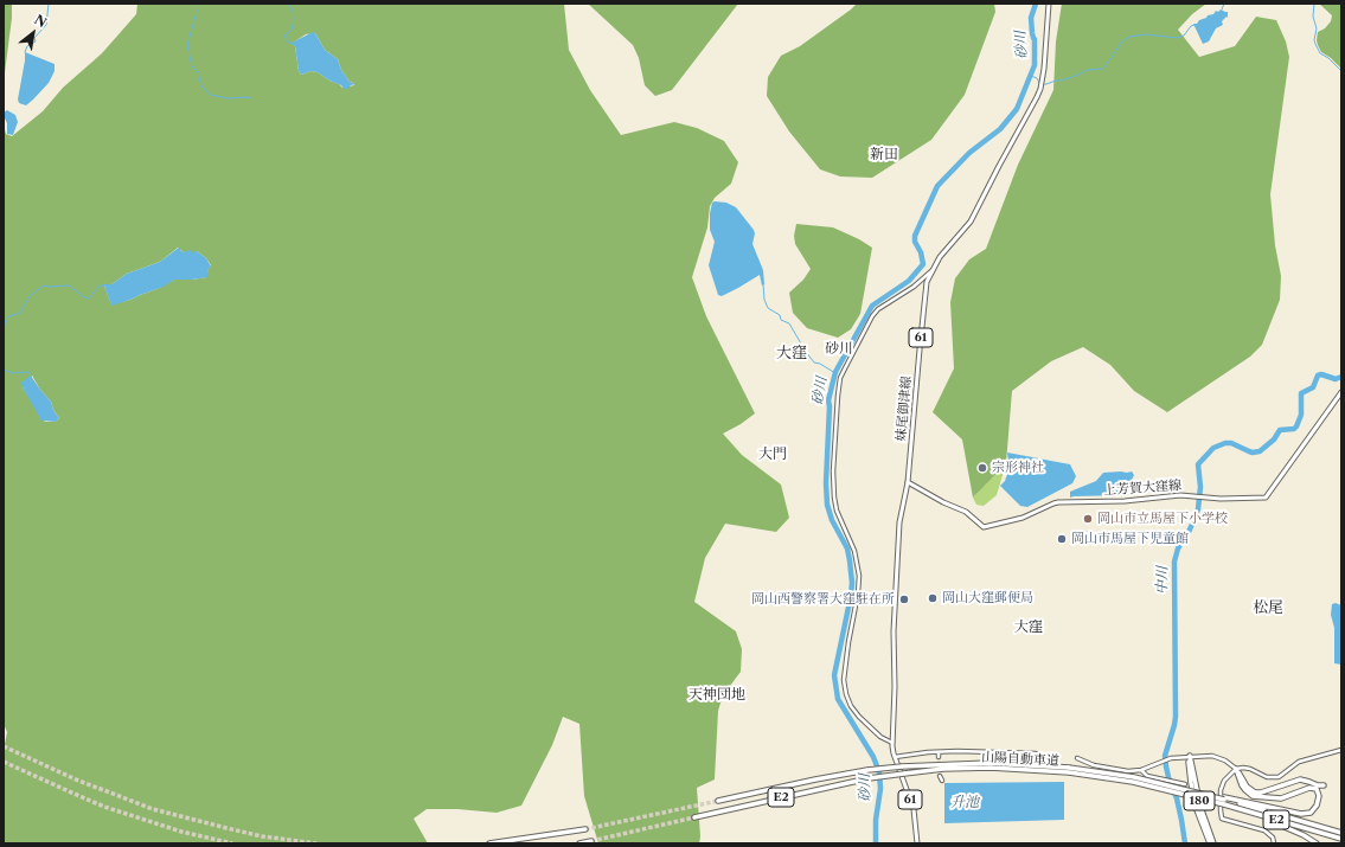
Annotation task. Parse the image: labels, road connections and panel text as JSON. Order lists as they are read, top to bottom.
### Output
{
  "streets": {
    "highway": ["山陽自動車道", "E2", "180"],
    "main road": ["61", "妹尾御津線", "上芳賀大窪線"]
  },
  "crossings": [
    ["妹尾御津線", "上芳賀大窪線"]
  ],
  "districts": [
    "新田",
    "砂川",
    "大窪",
    "大門",
    "松尾",
    "大窪",
    "天神団地"
  ],
  "water": ["砂川", "中川", "升池"],
  "places": [
    "宗形神社",
    "岡山市立馬屋下小学校",
    "岡山市馬屋下児童館",
    "岡山大窪郵便局",
    "岡山西警察署大窪駐在所"
  ],
  "north": "top right"
}
